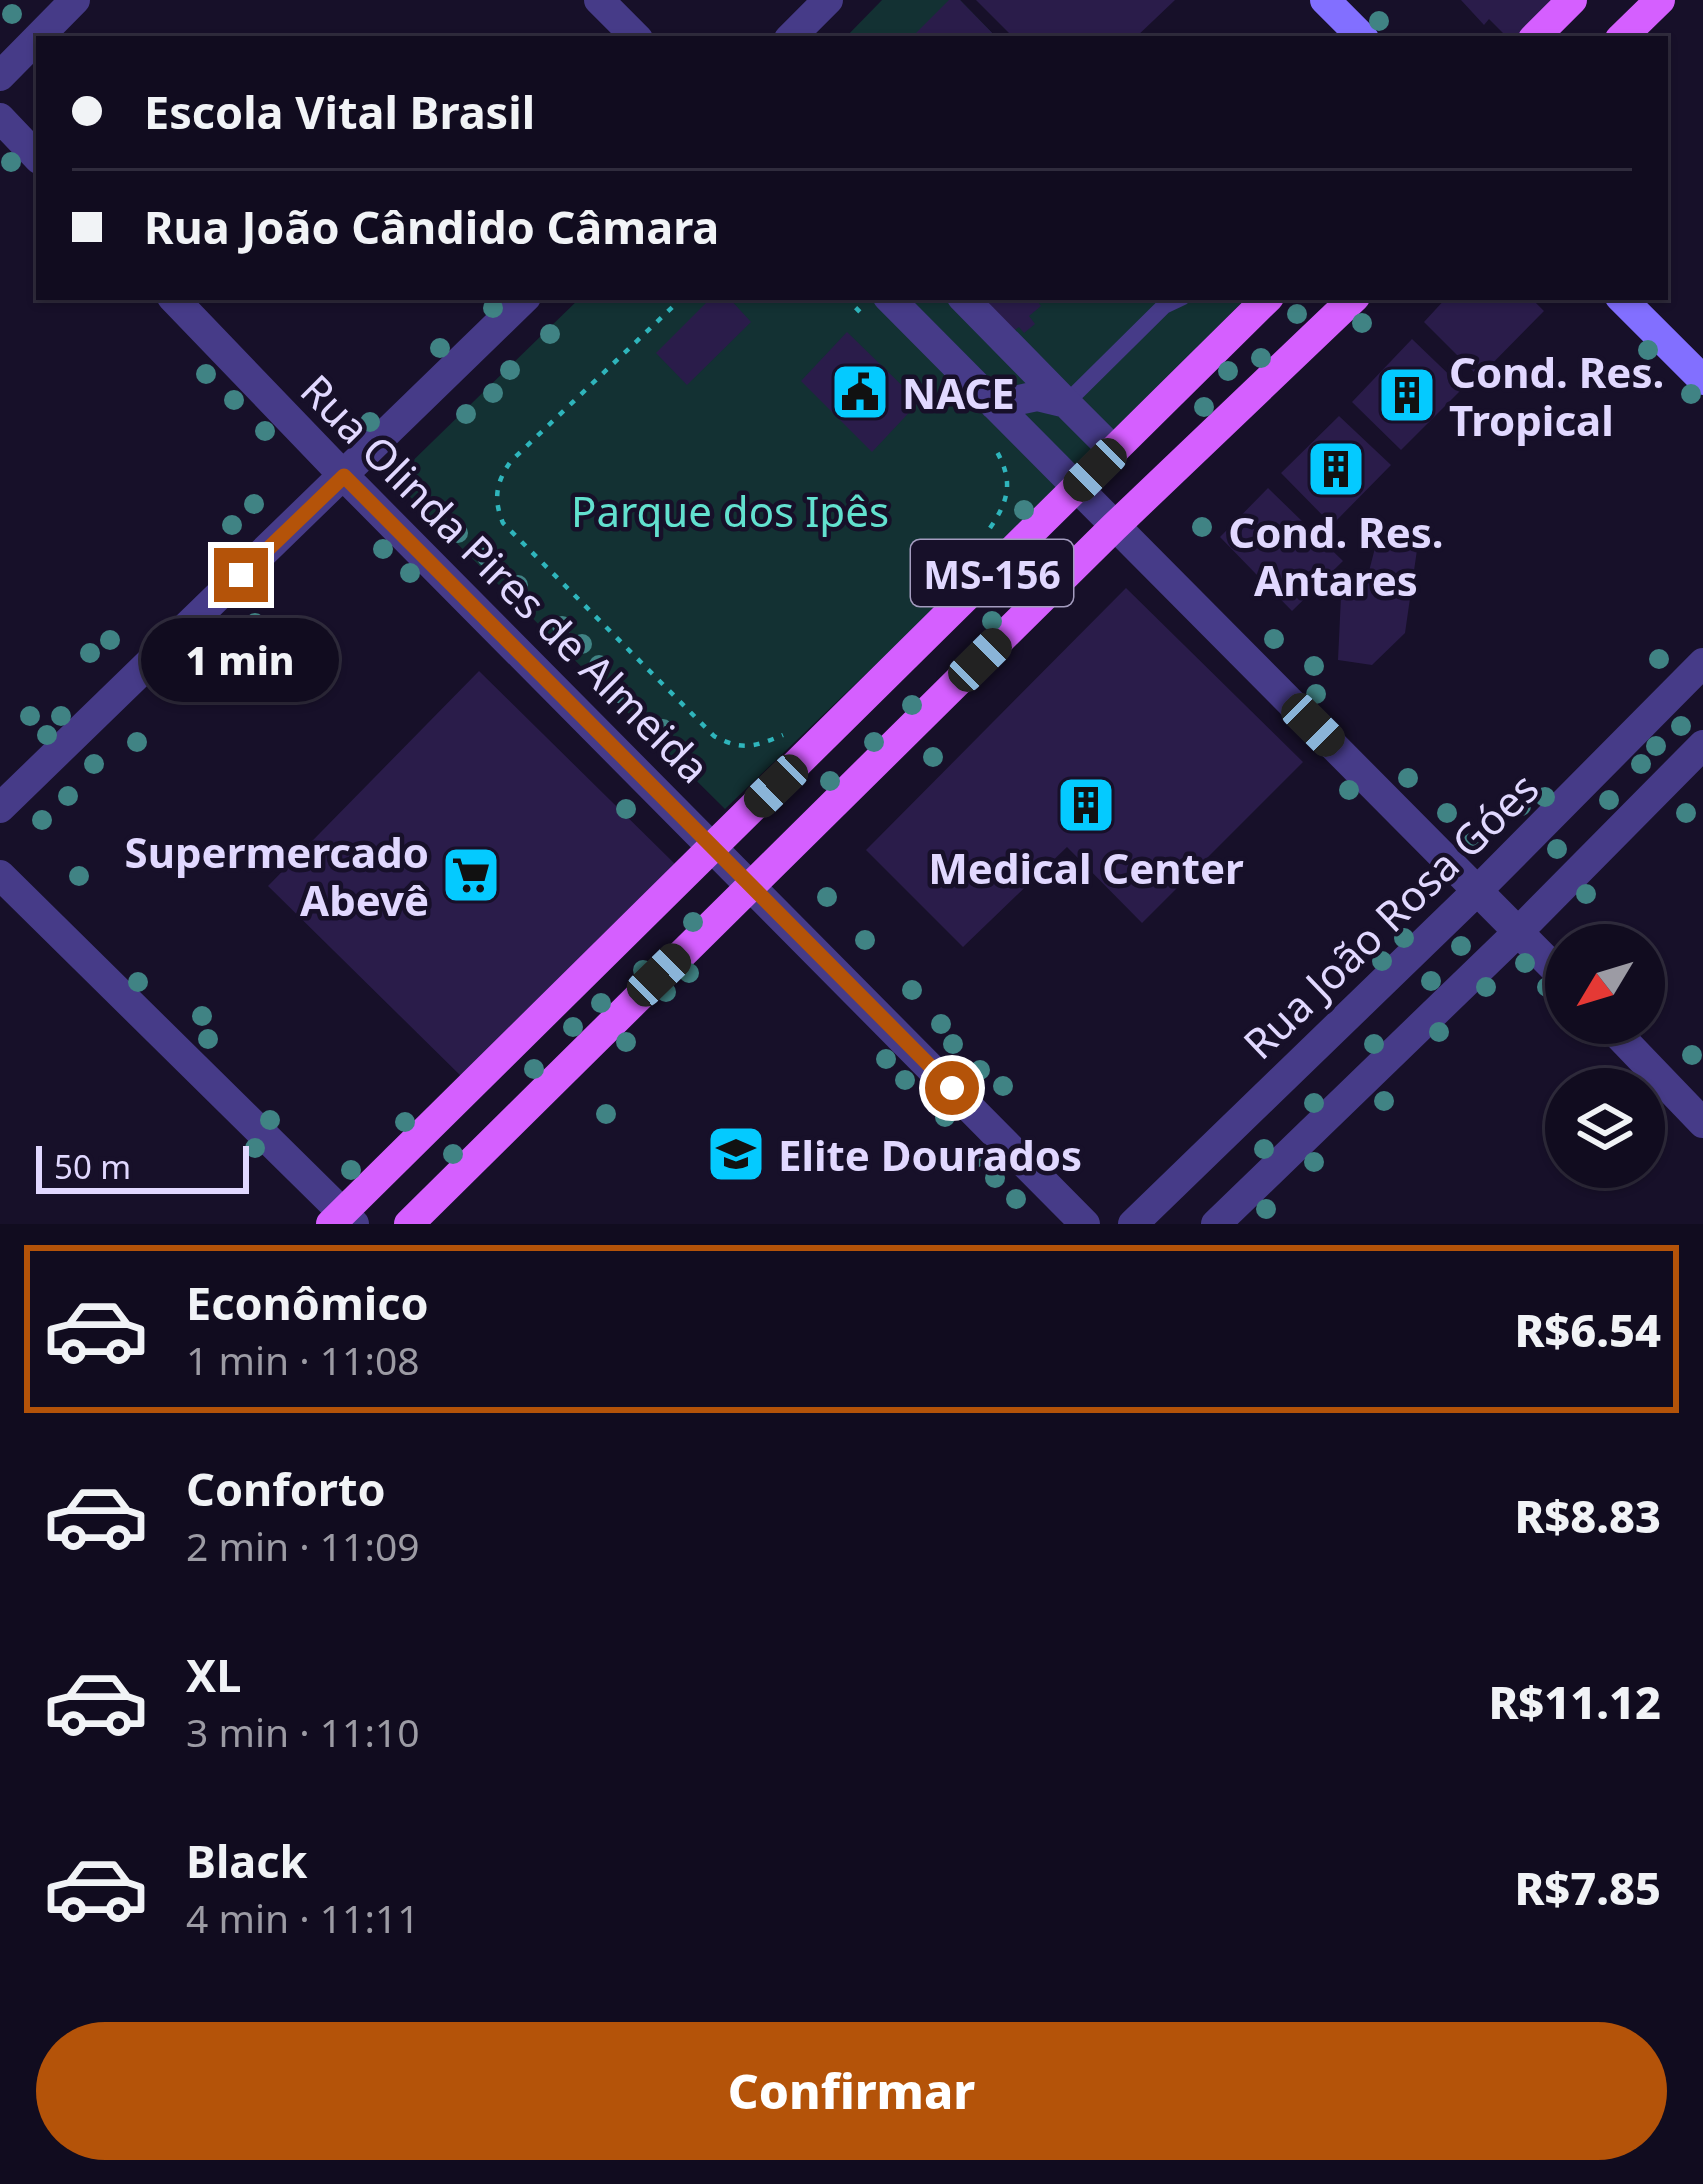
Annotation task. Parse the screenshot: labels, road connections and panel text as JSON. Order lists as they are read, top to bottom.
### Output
{
  "streets": {
    "main road": ["MS-156"],
    "street": ["Rua Olinda Pires de Almeida", "Rua João Rosa Góes"]
  },
  "crossings": [
    ["MS-156", "Rua Olinda Pires de Almeida"]
  ],
  "parks": ["Parque dos Ipês"],
  "places": {
    "public building": ["NACE"],
    "building": ["Cond. Res. Tropical", "Cond. Res. Antares", "Medical Center"],
    "supermarket": ["Supermercado Abevê"],
    "school or university": ["Elite Dourados"]
  },
  "scale_bar": "50 m",
  "north": "bottom left",
  "page": {
    "banner": ["Escola Vital Brasil", "Rua João Cândido Câmara"],
    "bubble": "1 min",
    "scale": "50 m",
    "list": [
      {
        "name": "Econômico",
        "note": "1 min · 11:08",
        "value": "R$6.54"
      },
      {
        "name": "Conforto",
        "note": "2 min · 11:09",
        "value": "R$8.83"
      },
      {
        "name": "XL",
        "note": "3 min · 11:10",
        "value": "R$11.12"
      },
      {
        "name": "Black",
        "note": "4 min · 11:11",
        "value": "R$7.85"
      }
    ],
    "buttons": "Confirmar"
  }
}
